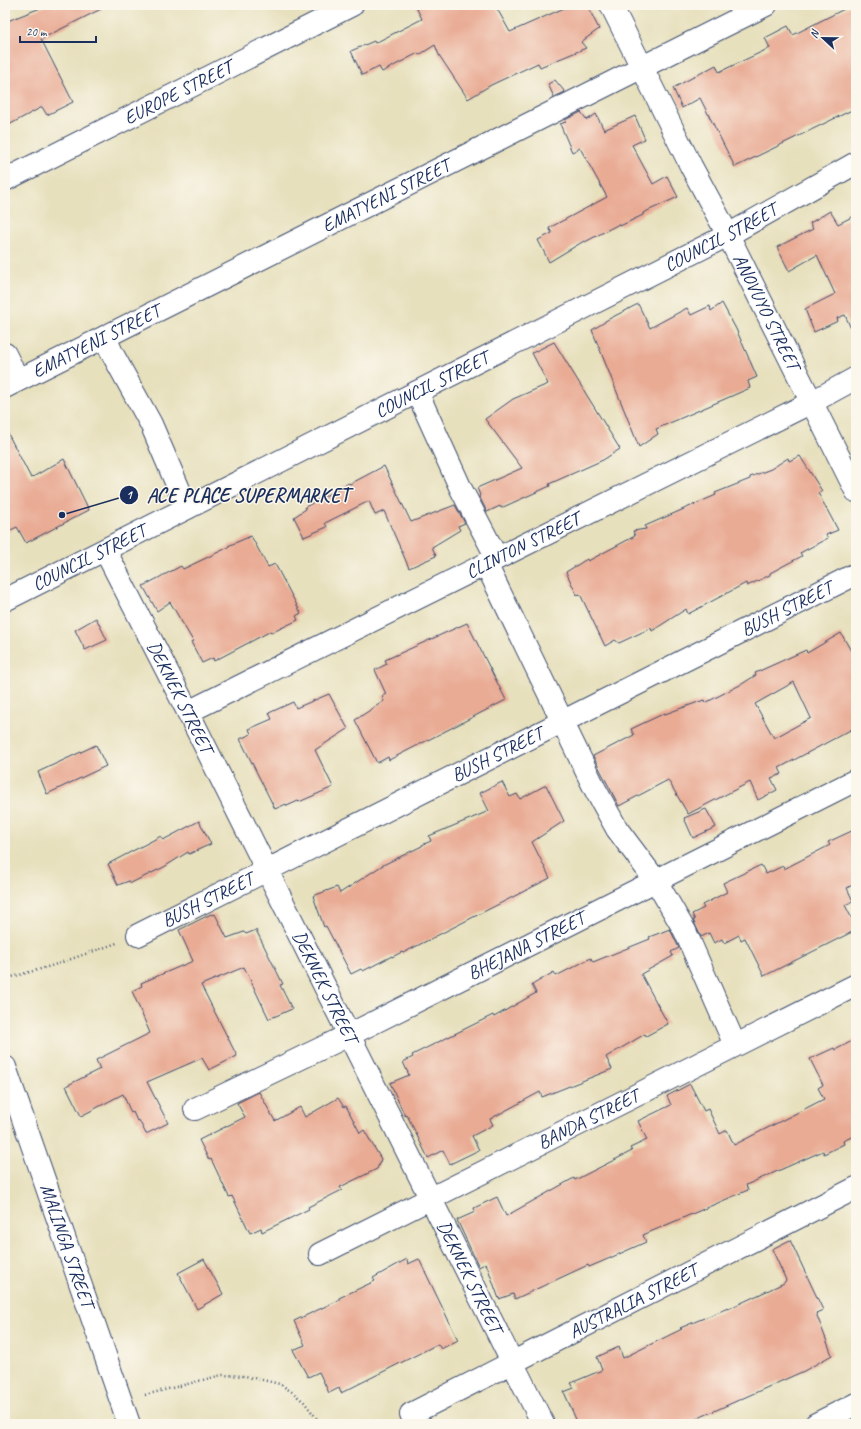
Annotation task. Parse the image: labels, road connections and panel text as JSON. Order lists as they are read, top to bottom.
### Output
{
  "streets": {
    "street": [
      "EUROPE STREET",
      "EMATYENI STREET",
      "COUNCIL STREET",
      "ANOVUYO STREET",
      "CLINTON STREET",
      "BUSH STREET",
      "DEKNEK STREET",
      "BHEJANA STREET",
      "BANDA STREET",
      "MALINGA STREET",
      "AUSTRALIA STREET"
    ]
  },
  "crossings": [
    ["EMATYENI STREET", "ANOVUYO STREET"],
    ["COUNCIL STREET", "ANOVUYO STREET"],
    ["COUNCIL STREET", "DEKNEK STREET"],
    ["ANOVUYO STREET", "CLINTON STREET"],
    ["CLINTON STREET", "DEKNEK STREET"],
    ["BUSH STREET", "DEKNEK STREET"],
    ["DEKNEK STREET", "BHEJANA STREET"],
    ["DEKNEK STREET", "BANDA STREET"],
    ["DEKNEK STREET", "AUSTRALIA STREET"]
  ],
  "places": ["ACE PLACE SUPERMARKET"],
  "scale_bar": "20 m",
  "north": "left"
}
